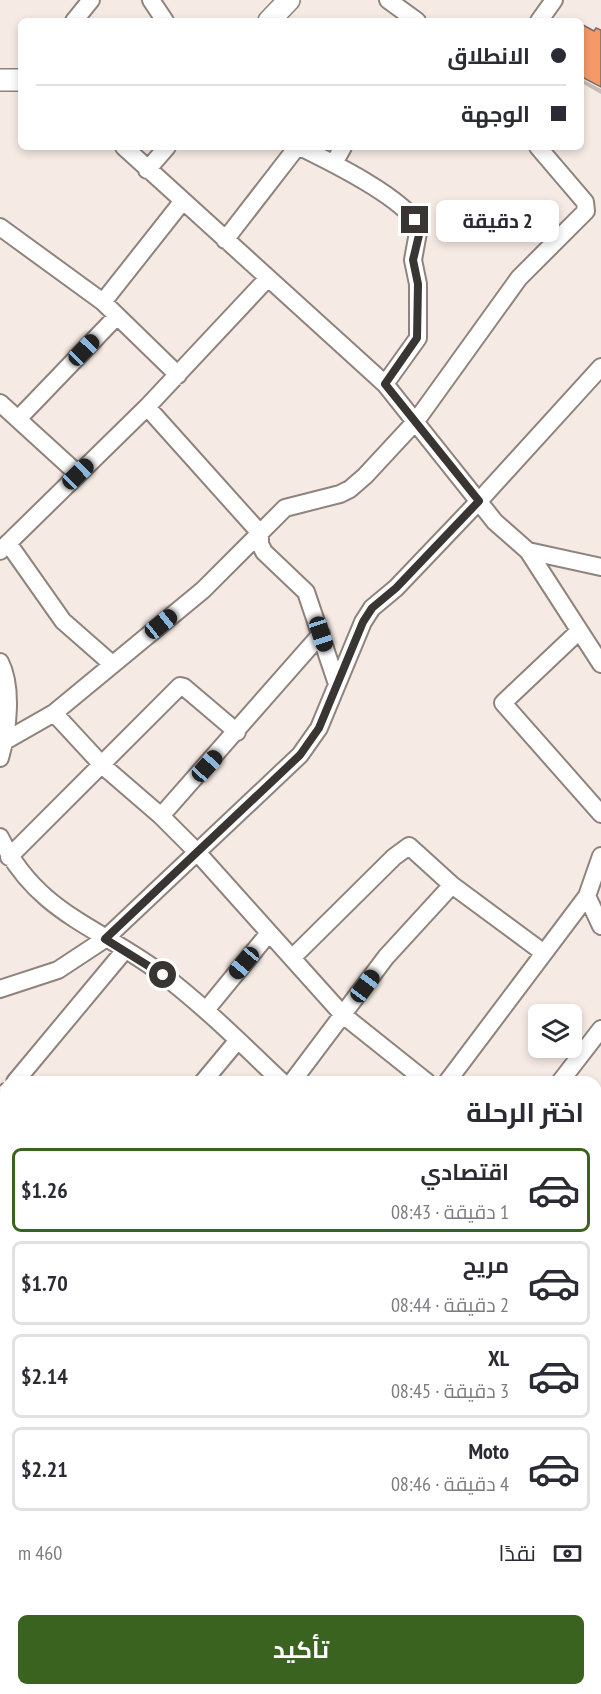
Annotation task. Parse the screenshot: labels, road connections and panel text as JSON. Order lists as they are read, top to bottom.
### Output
{
  "page": {
    "banner": ["الانطلاق", "الوجهة"],
    "bubble": "2 دقيقة",
    "heading": "اختر الرحلة",
    "list": [
      {
        "name": "اقتصادي",
        "note": "1 دقيقة · 08:43",
        "value": "$1.26"
      },
      {
        "name": "مريح",
        "note": "2 دقيقة · 08:44",
        "value": "$1.70"
      },
      {
        "name": "XL",
        "note": "3 دقيقة · 08:45",
        "value": "$2.14"
      },
      {
        "name": "Moto",
        "note": "4 دقيقة · 08:46",
        "value": "$2.21"
      }
    ],
    "pay": ["نقدًا", "460 m"],
    "buttons": "تأكيد"
  }
}
